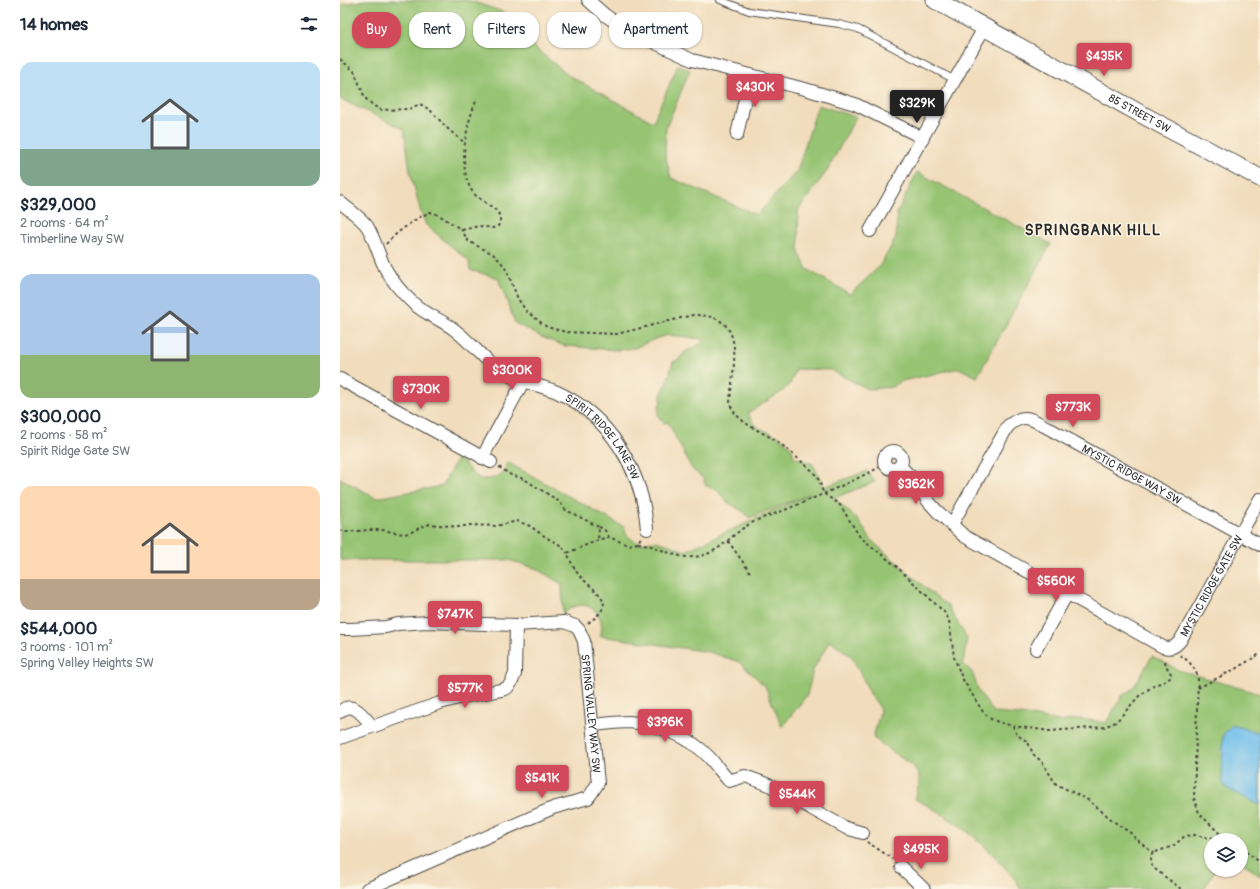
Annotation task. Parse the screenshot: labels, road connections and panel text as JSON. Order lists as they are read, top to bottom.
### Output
{
  "streets": {
    "street": [
      "85 STREET SW",
      "SPIRIT RIDGE LANE SW",
      "MYSTIC RIDGE WAY SW",
      "MYSTIC RIDGE GATE SW",
      "SPRING VALLEY WAY SW"
    ]
  },
  "crossings": [
    ["MYSTIC RIDGE WAY SW", "MYSTIC RIDGE GATE SW"]
  ],
  "districts": ["SPRINGBANK HILL"],
  "page": {
    "heading": "14 homes",
    "chip": [
      "Buy",
      "Rent",
      "Filters",
      "New",
      "Apartment"
    ],
    "price": [
      "$435K",
      "$430K",
      "$329K",
      "$300K",
      "$730K",
      "$773K",
      "$362K",
      "$560K",
      "$747K",
      "$577K",
      "$396K",
      "$541K",
      "$544K",
      "$495K"
    ],
    "list": [
      {
        "name": "$329,000",
        "note": "2 rooms · 64 m² · Timberline Way SW"
      },
      {
        "name": "$300,000",
        "note": "2 rooms · 58 m² · Spirit Ridge Gate SW"
      },
      {
        "name": "$544,000",
        "note": "3 rooms · 101 m² · Spring Valley Heights SW"
      }
    ]
  }
}
